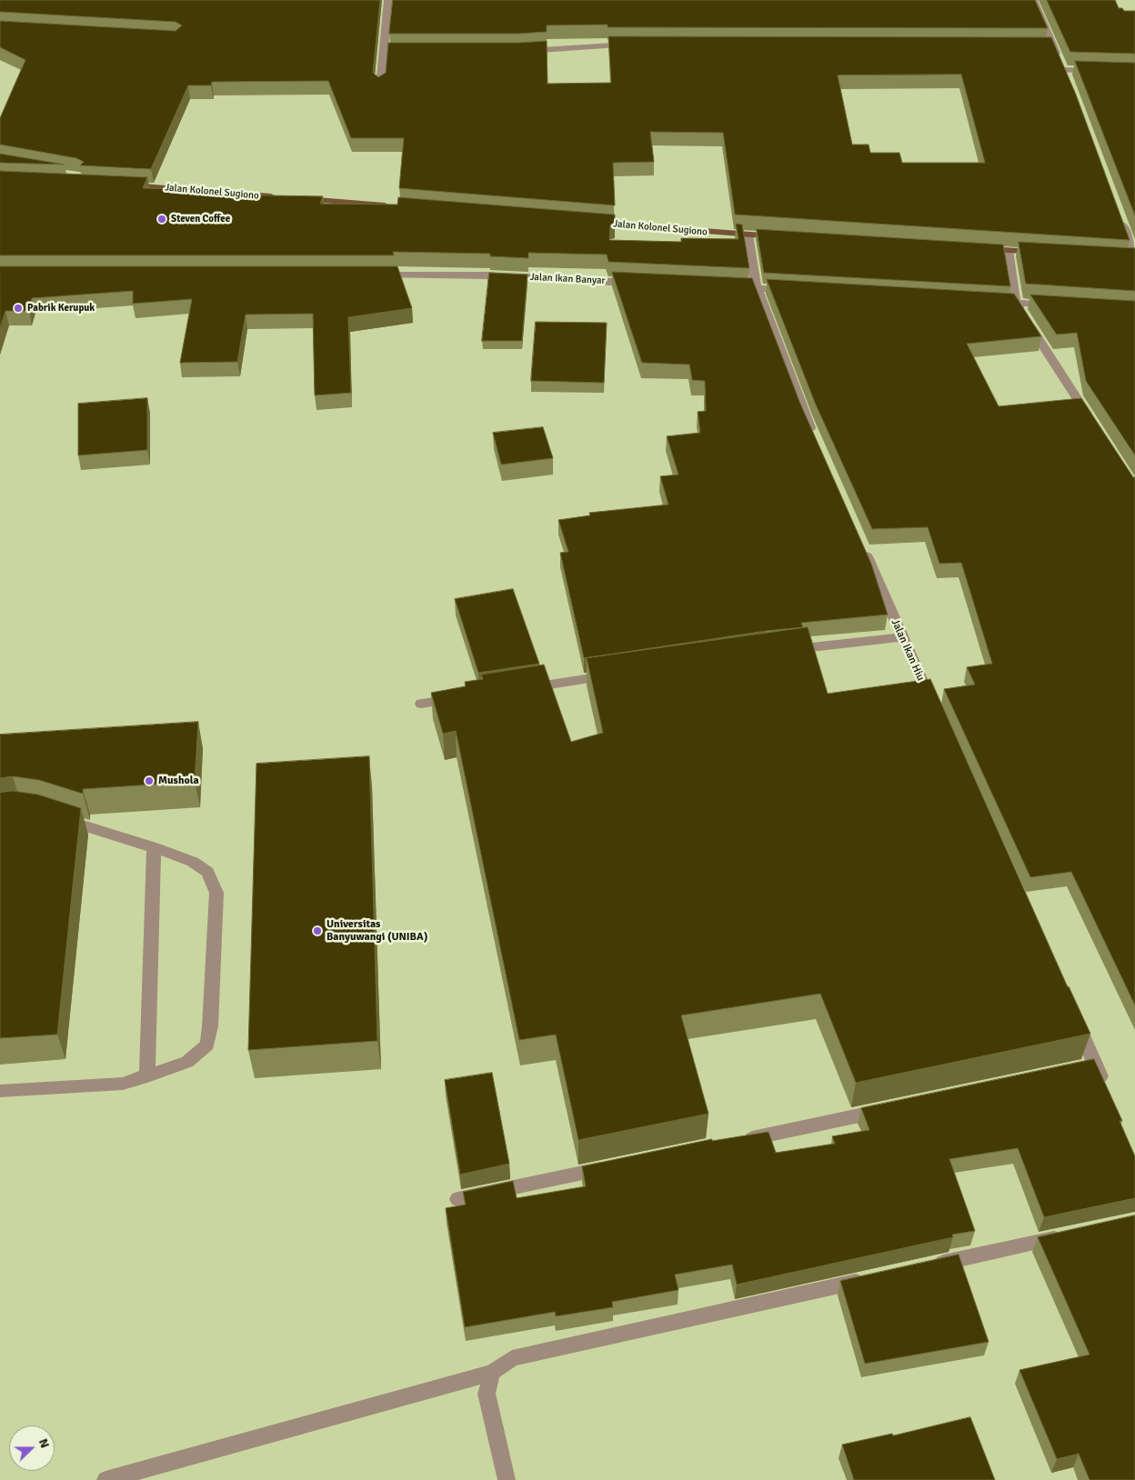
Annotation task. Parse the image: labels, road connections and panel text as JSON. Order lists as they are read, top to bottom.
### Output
{
  "streets": {
    "main road": ["Jalan Kolonel Sugiono"],
    "street": ["Jalan Ikan Banyar", "Jalan Ikan Hiu"]
  },
  "places": [
    "Steven Coffee",
    "Pabrik Kerupuk",
    "Mushola",
    "Universitas Banyuwangi (UNIBA)"
  ],
  "north": "right"
}
